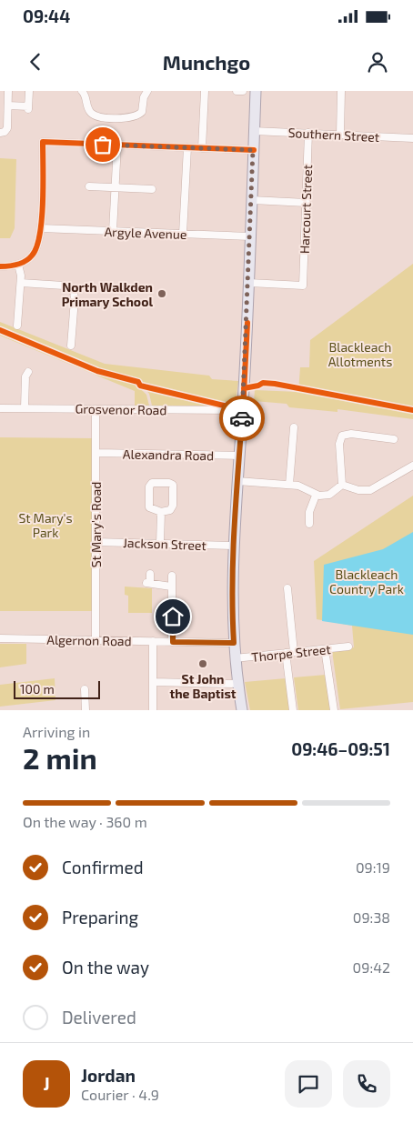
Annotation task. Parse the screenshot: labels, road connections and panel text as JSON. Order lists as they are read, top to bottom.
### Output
{
  "streets": {
    "street": [
      "Southern Street",
      "Harcourt Street",
      "Argyle Avenue",
      "Grosvenor Road",
      "Alexandra Road",
      "St Mary's Road",
      "Jackson Street",
      "Algernon Road",
      "Thorpe Street"
    ]
  },
  "crossings": [
    ["Southern Street", "Harcourt Street"],
    ["Grosvenor Road", "St Mary's Road"],
    ["Alexandra Road", "St Mary's Road"],
    ["St Mary's Road", "Jackson Street"],
    ["St Mary's Road", "Algernon Road"]
  ],
  "parks": ["Blackleach Allotments", "St Mary's Park", "Blackleach Country Park"],
  "places": ["North Walkden Primary School", "St John the Baptist"],
  "scale_bar": "100 m",
  "page": {
    "status": "09:44",
    "header": "Munchgo",
    "scale": "100 m",
    "heading": ["2 min", "Arriving in", "09:46–09:51"],
    "panel": ["Jordan", "Courier · 4.9"],
    "bar": "On the way · 360 m",
    "list": [
      ["Confirmed", "09:19"],
      ["Preparing", "09:38"],
      ["On the way", "09:42"],
      "Delivered"
    ],
    "round": "J"
  }
}
